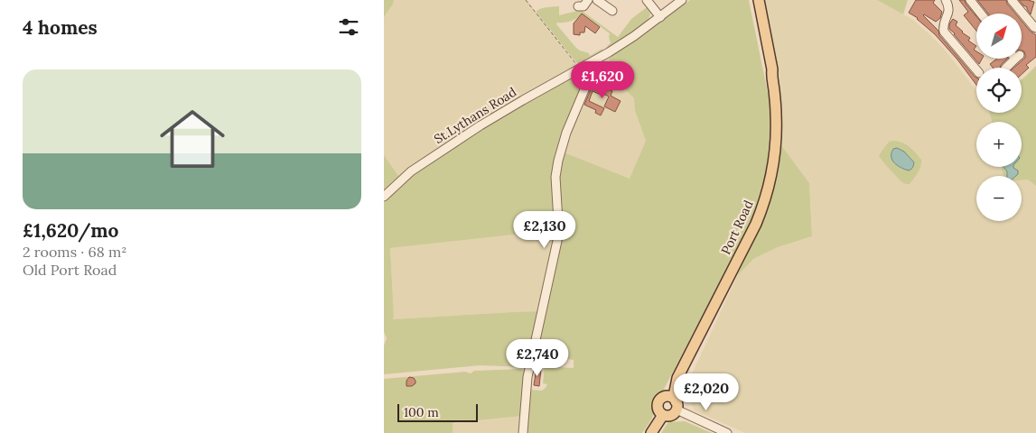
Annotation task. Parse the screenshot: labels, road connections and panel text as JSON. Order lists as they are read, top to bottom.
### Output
{
  "streets": {
    "main road": ["Port Road"],
    "street": ["St.Lythans Road"]
  },
  "scale_bar": "100 m",
  "north": "top right",
  "page": {
    "heading": "4 homes",
    "map_buttons": ["+", "−"],
    "list": [
      {
        "name": "£1,620/mo",
        "note": "2 rooms · 68 m² · Old Port Road"
      }
    ],
    "price": [
      "£1,620",
      "£2,130",
      "£2,740",
      "£2,020"
    ],
    "scale": "100 m"
  }
}
